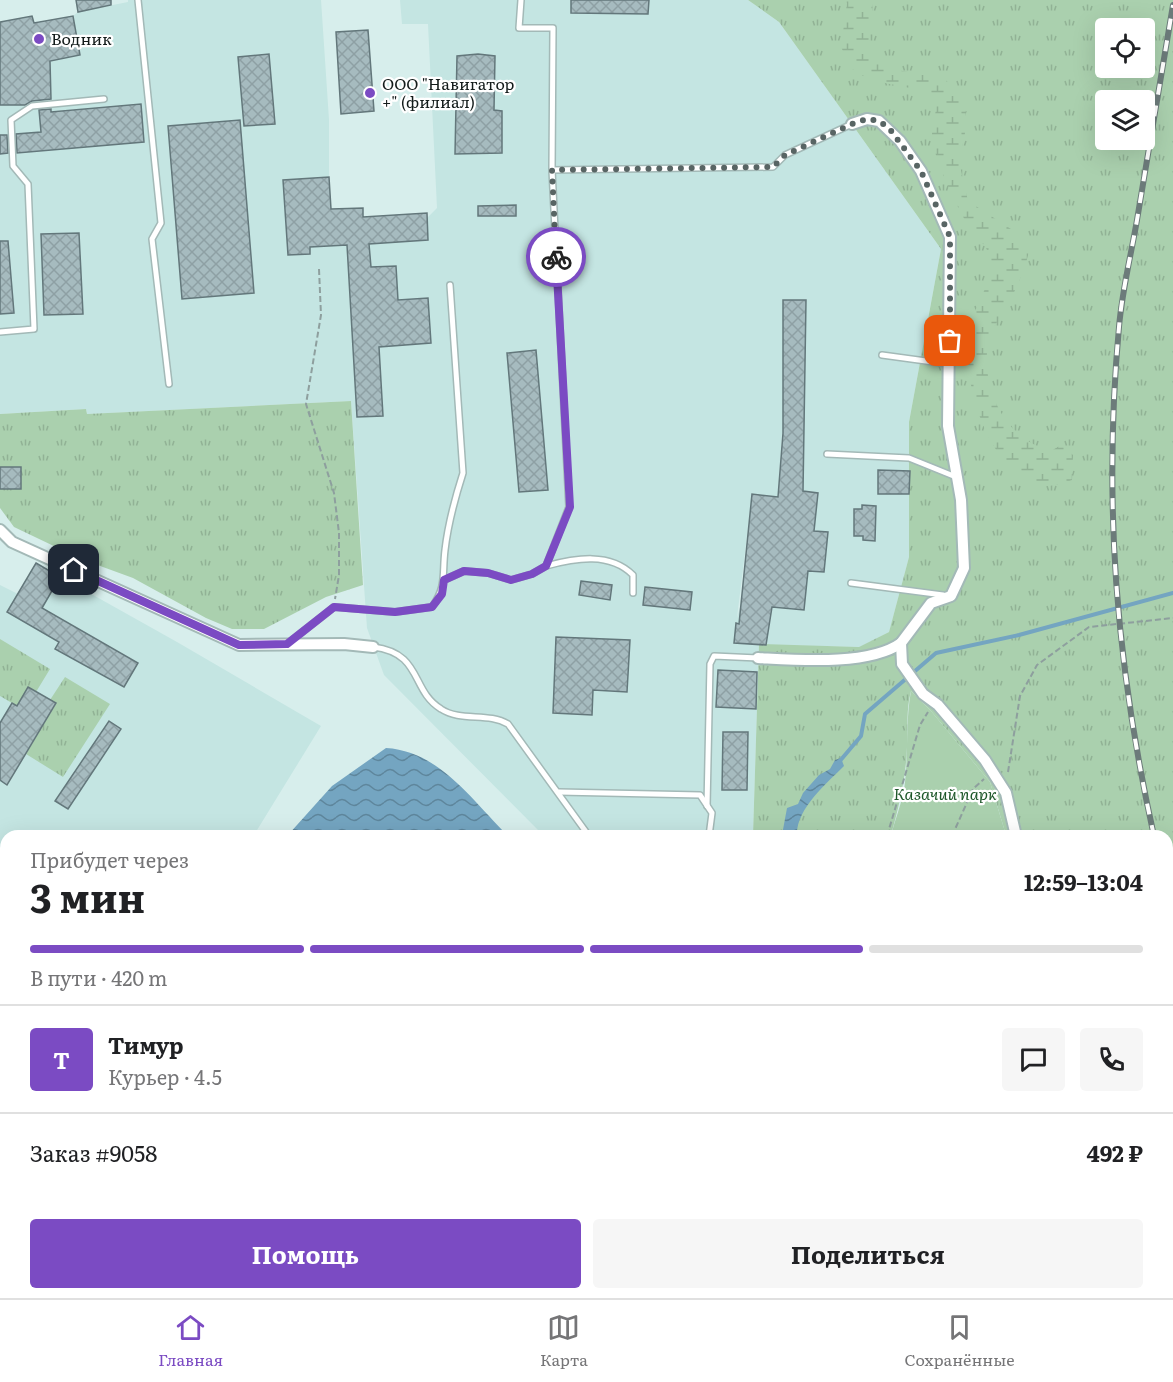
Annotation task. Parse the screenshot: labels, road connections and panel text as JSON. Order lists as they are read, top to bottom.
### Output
{
  "parks": ["Казачий парк"],
  "places": ["Водник", "ООО \"Навигатор +\" (филиал)"],
  "page": {
    "heading": ["3 мин", "Прибудет через", "12:59–13:04"],
    "panel": [
      "Тимур",
      "Курьер · 4.5",
      "Заказ #9058",
      "492 ₽"
    ],
    "bar": "В пути · 420 m",
    "round": "Т",
    "buttons": ["Помощь", "Поделиться"],
    "tabs": ["Главная", "Карта", "Сохранённые"]
  }
}
